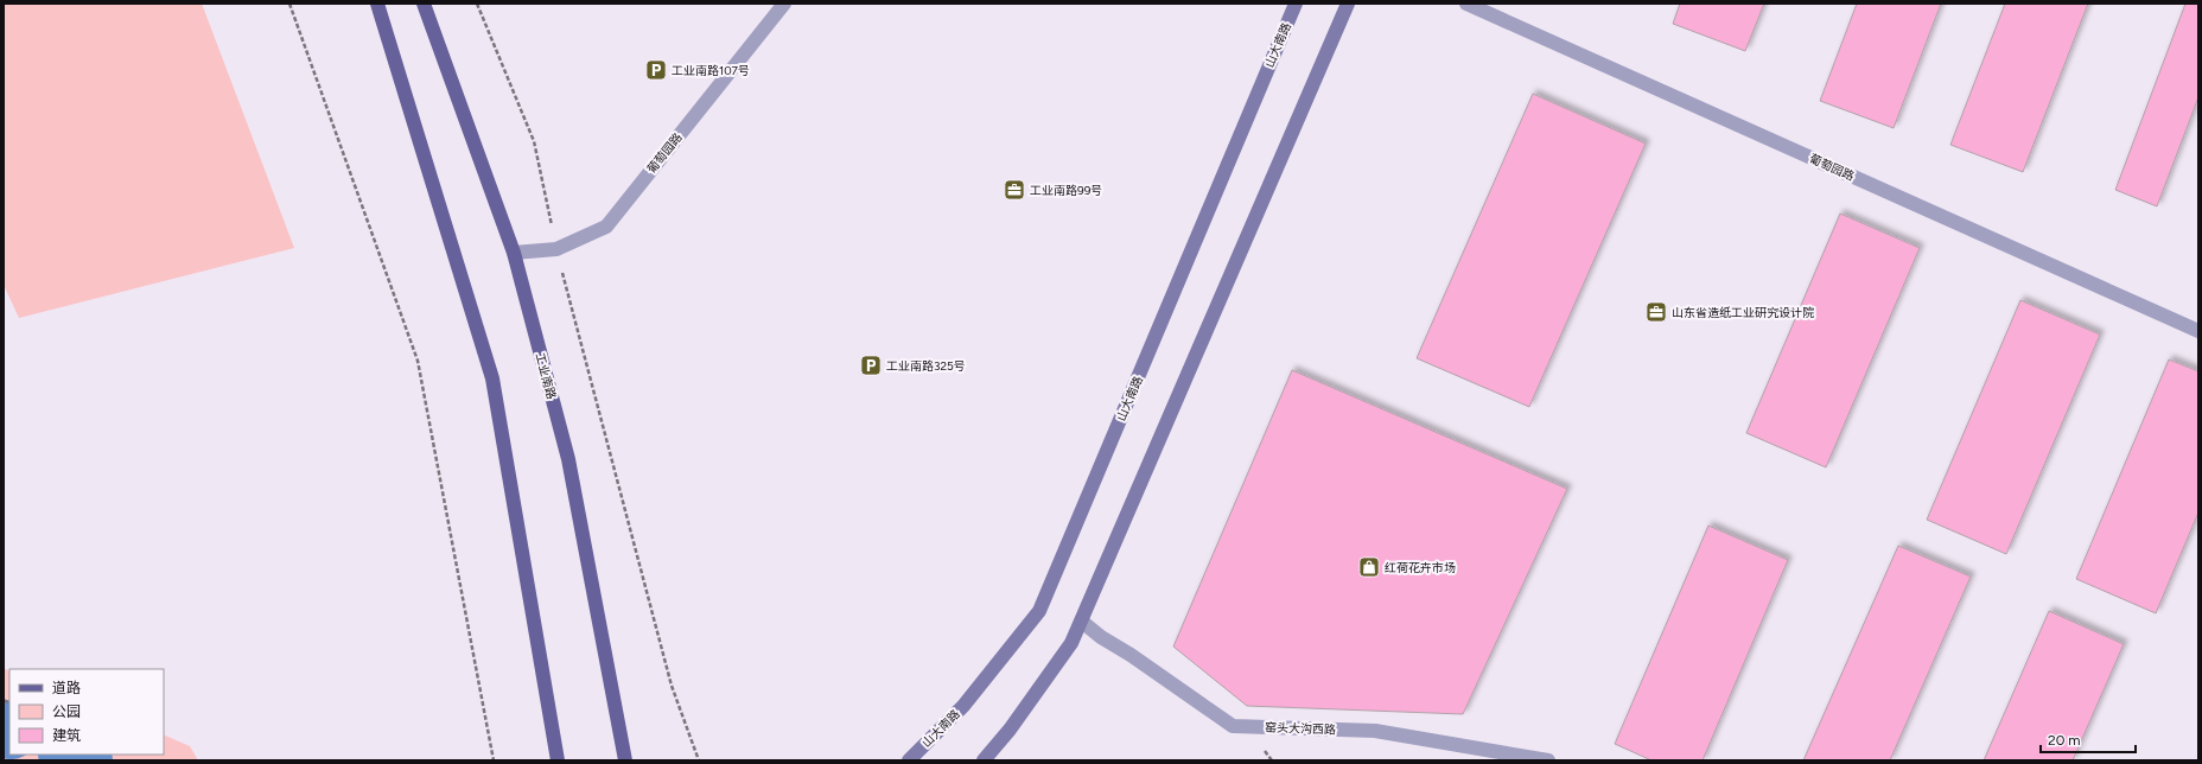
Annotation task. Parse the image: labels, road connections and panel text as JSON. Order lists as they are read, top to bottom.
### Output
{
  "streets": {
    "main road": ["山大南路", "工业南路"],
    "street": ["葡萄园路", "窑头大沟西路"]
  },
  "crossings": [
    ["葡萄园路", "工业南路"]
  ],
  "places": {
    "parking": ["工业南路107号", "工业南路325号"],
    "office": ["工业南路99号", "山东省造纸工业研究设计院"],
    "shop": ["红荷花卉市场"]
  },
  "legend": ["道路", "公园", "建筑"],
  "scale_bar": "20 m"
}
